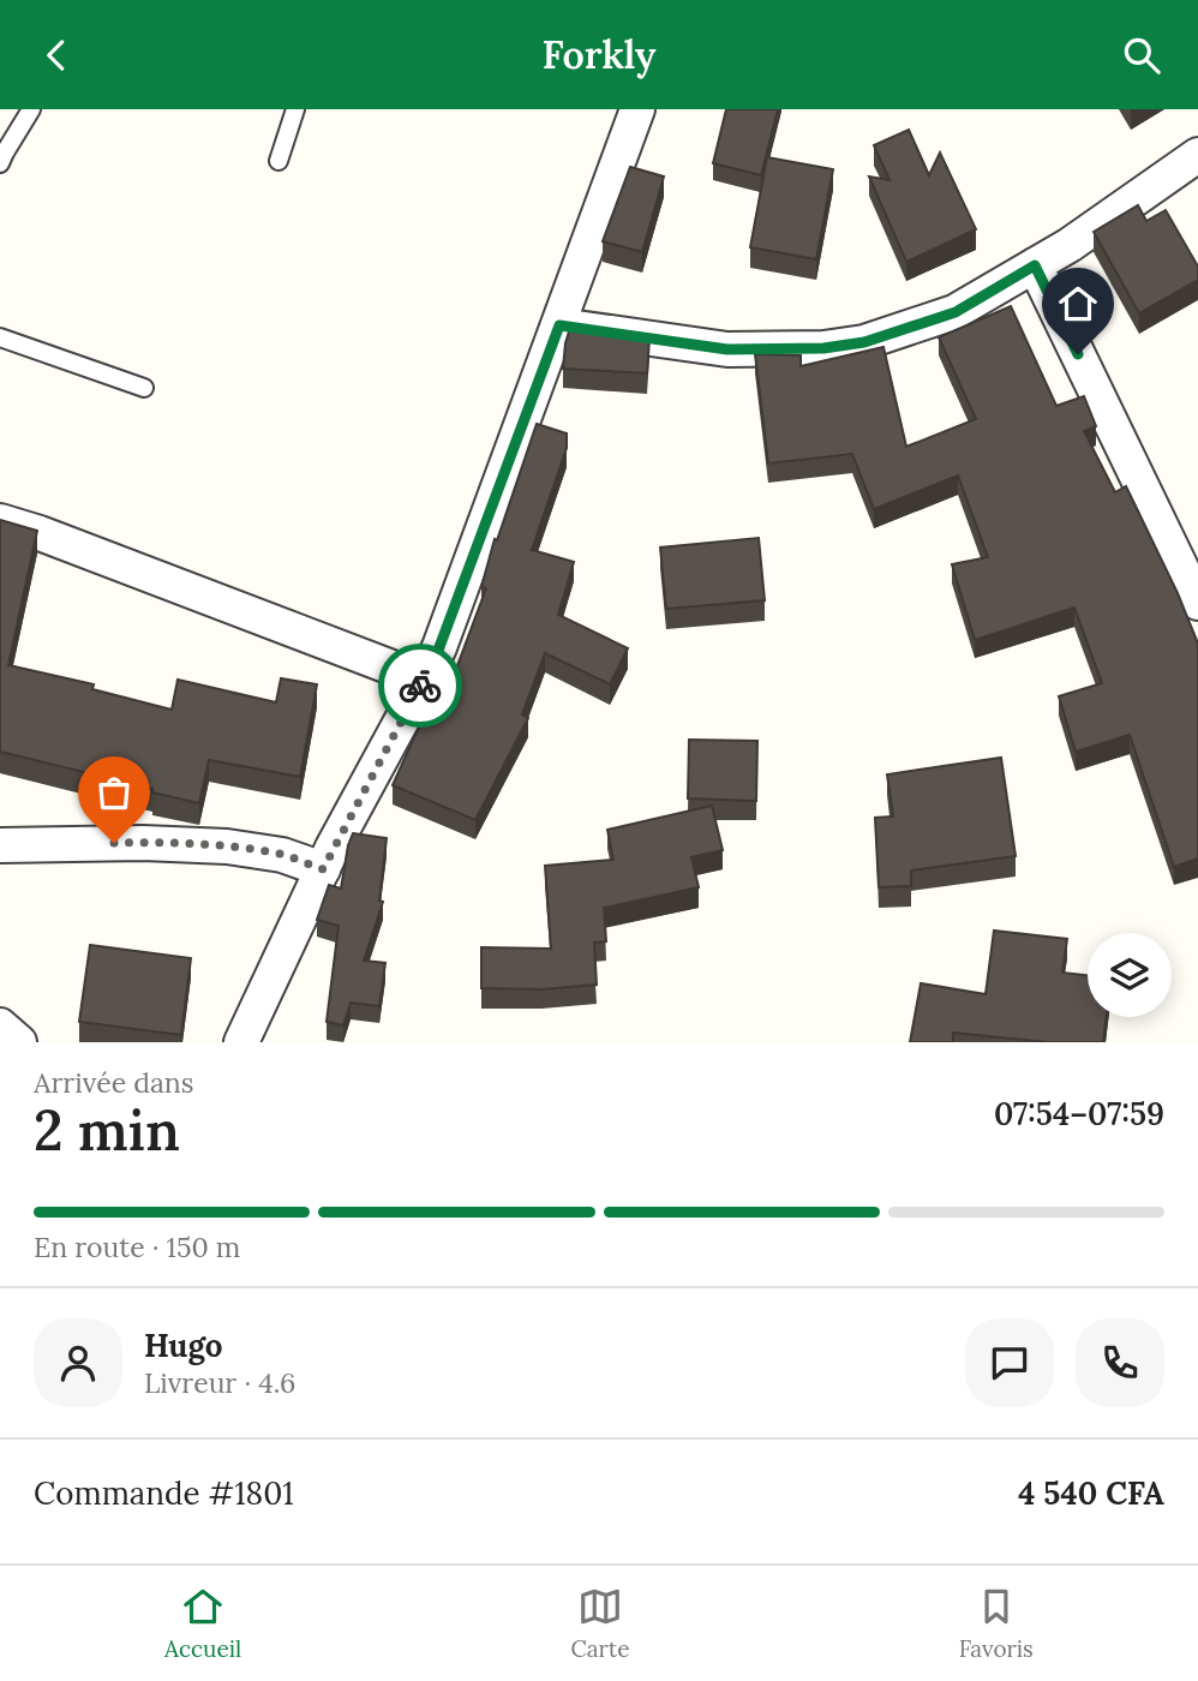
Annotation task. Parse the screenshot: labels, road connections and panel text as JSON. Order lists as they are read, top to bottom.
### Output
{
  "page": {
    "header": "Forkly",
    "heading": ["2 min", "Arrivée dans", "07:54–07:59"],
    "panel": [
      "Hugo",
      "Livreur · 4.6",
      "Commande #1801",
      "4 540 CFA"
    ],
    "bar": "En route · 150 m",
    "tabs": ["Accueil", "Carte", "Favoris"]
  }
}
